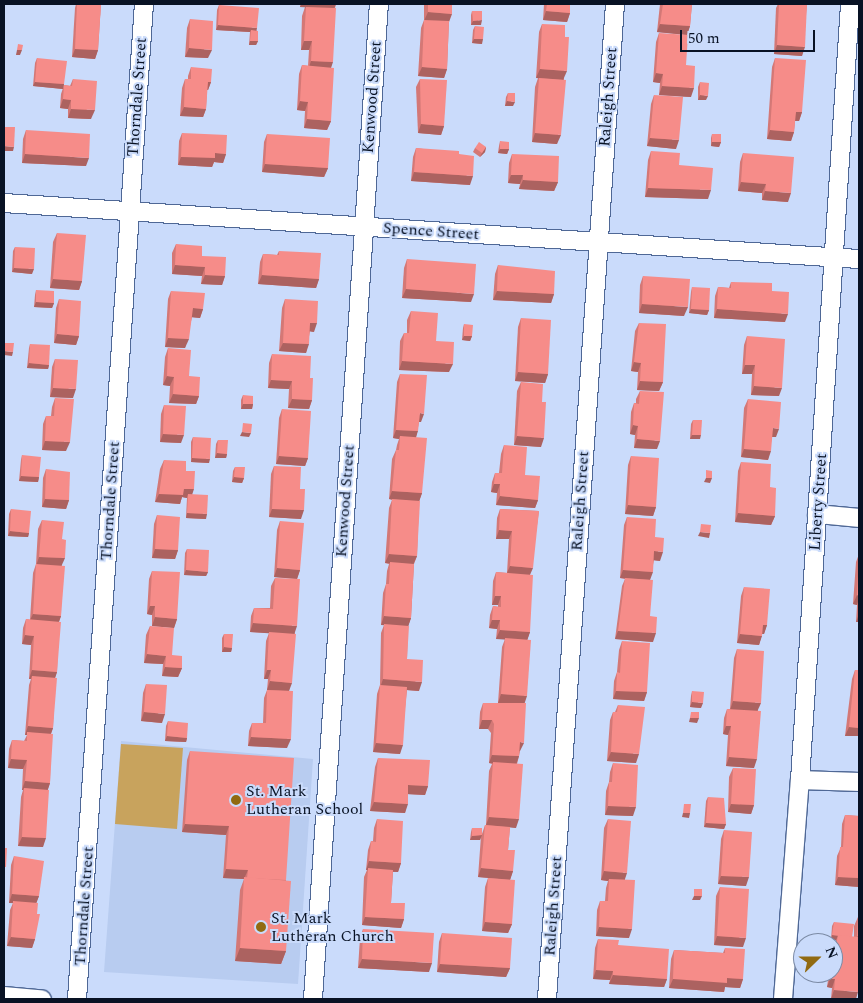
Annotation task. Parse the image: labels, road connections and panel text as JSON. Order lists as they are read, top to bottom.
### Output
{
  "streets": {
    "street": [
      "Thorndale Street",
      "Kenwood Street",
      "Raleigh Street",
      "Spence Street",
      "Liberty Street"
    ]
  },
  "crossings": [
    ["Thorndale Street", "Spence Street"],
    ["Kenwood Street", "Spence Street"],
    ["Raleigh Street", "Spence Street"],
    ["Spence Street", "Liberty Street"]
  ],
  "places": ["St. Mark Lutheran School", "St. Mark Lutheran Church"],
  "scale_bar": "50 m",
  "north": "right"
}
